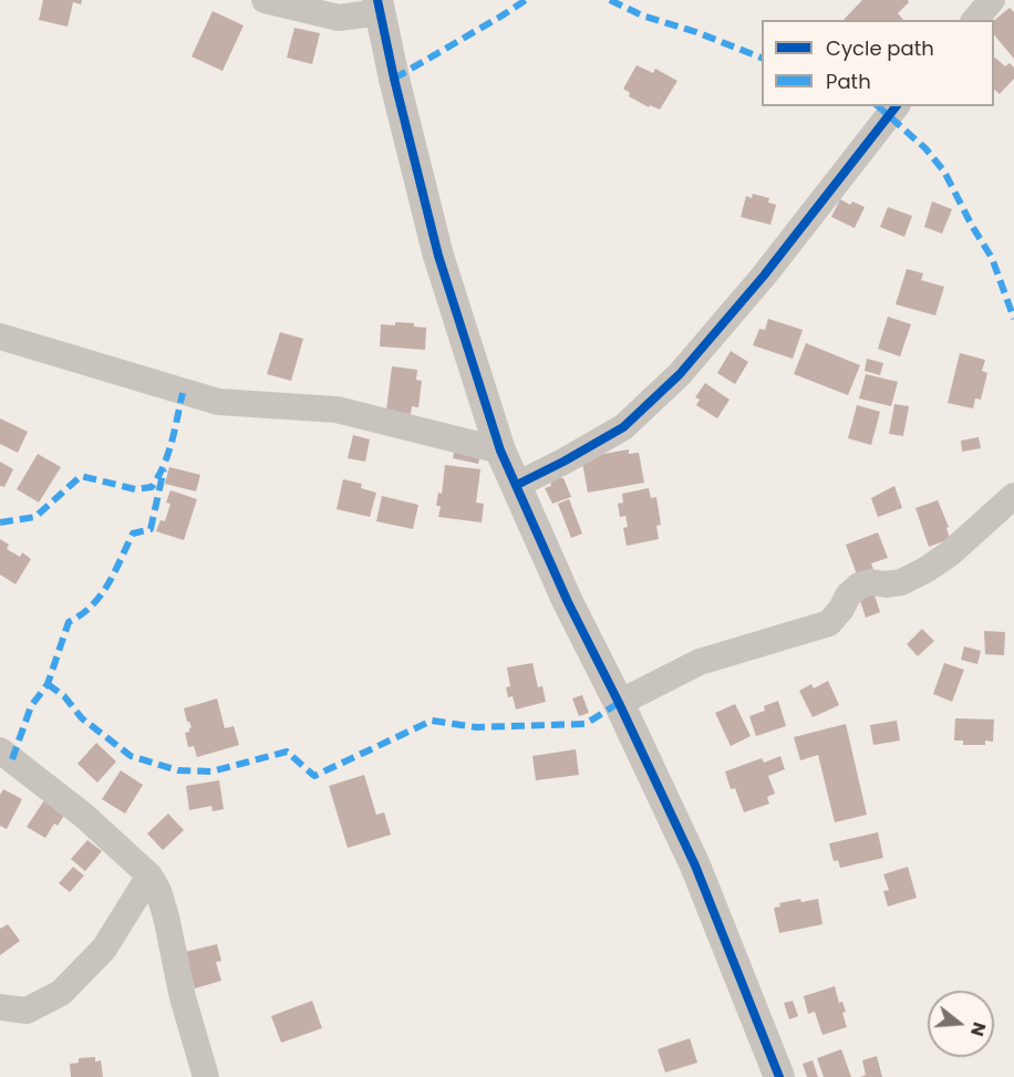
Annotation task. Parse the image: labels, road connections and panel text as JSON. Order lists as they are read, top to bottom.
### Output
{
  "legend": ["Cycle path", "Path"],
  "north": "right"
}
